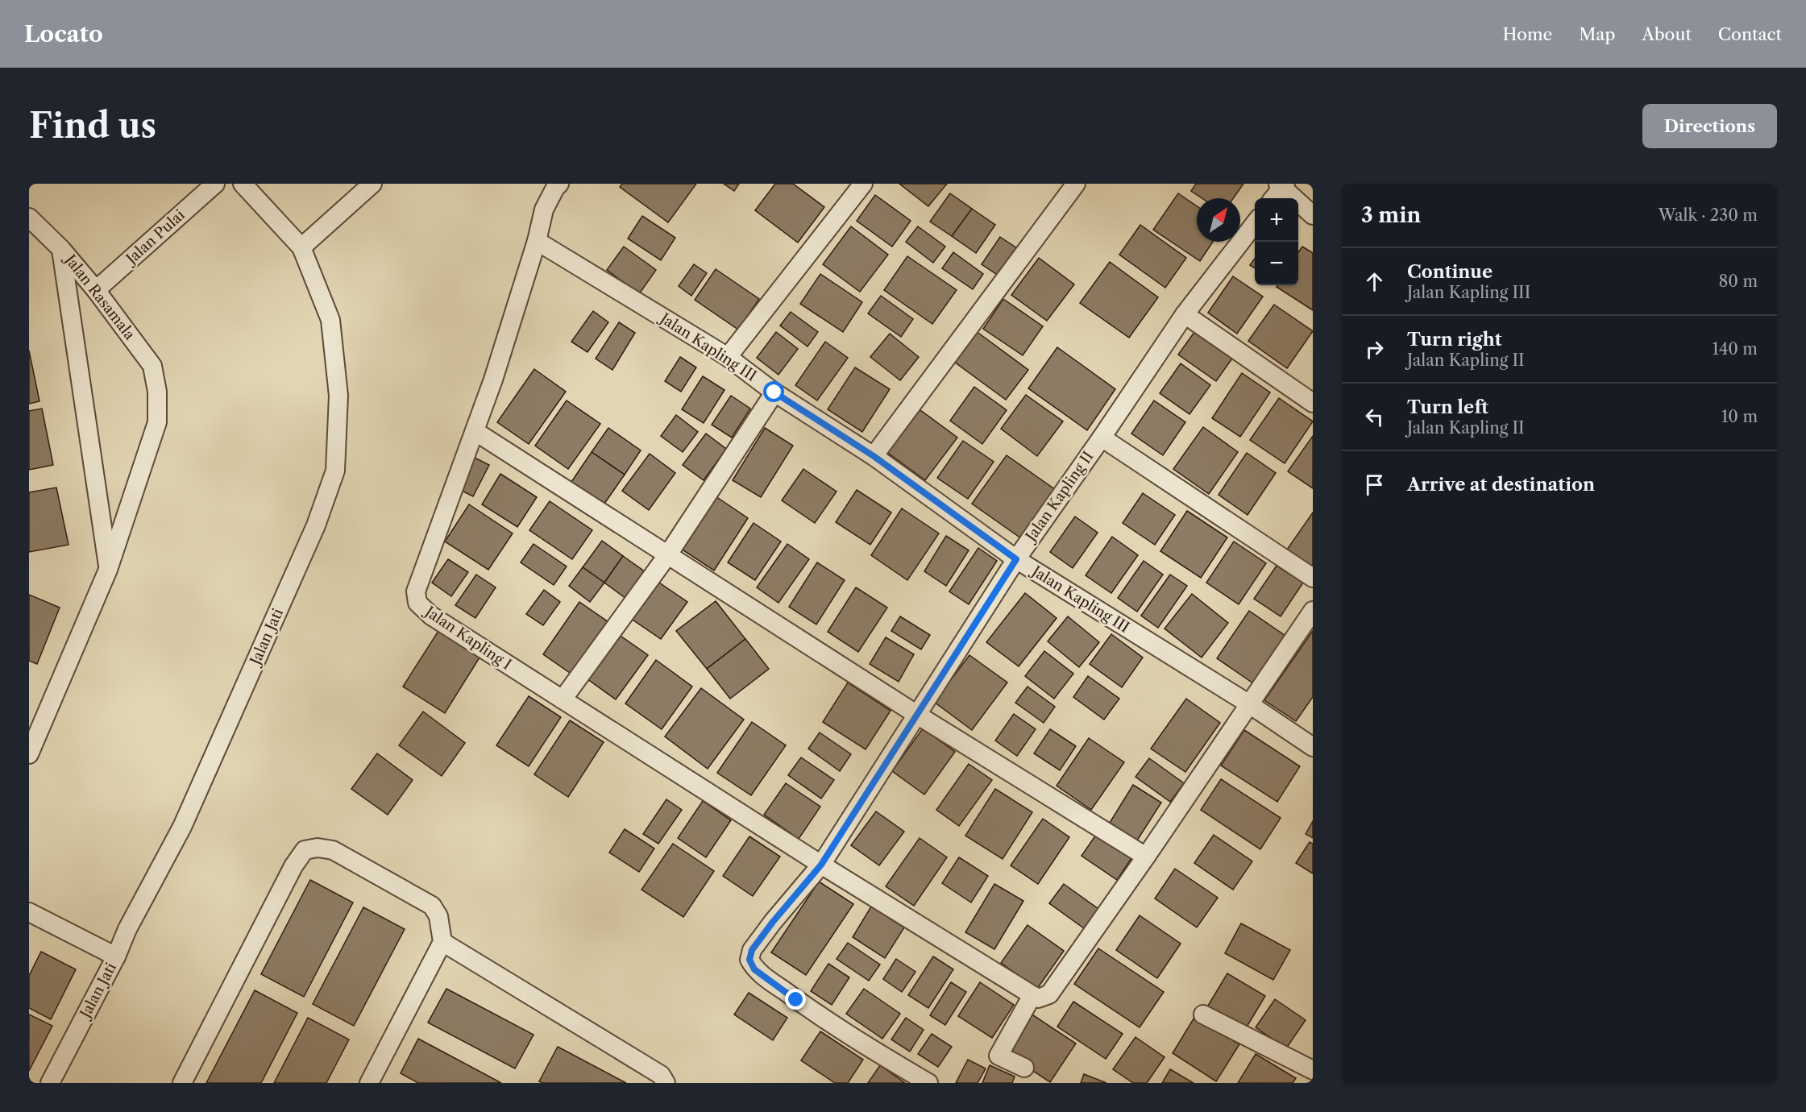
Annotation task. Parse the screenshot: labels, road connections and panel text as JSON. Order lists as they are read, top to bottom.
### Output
{
  "streets": {
    "street": [
      "Jalan Pulai",
      "Jalan Rasamala",
      "Jalan Kapling III",
      "Jalan Kapling II",
      "Jalan Jati",
      "Jalan Kapling I"
    ]
  },
  "crossings": [
    ["Jalan Pulai", "Jalan Rasamala"],
    ["Jalan Kapling III", "Jalan Kapling II"],
    ["Jalan Kapling III", "Jalan Kapling I"],
    ["Jalan Kapling II", "Jalan Kapling I"]
  ],
  "north": "top right",
  "page": {
    "header": "Locato",
    "nav": [
      "Home",
      "Map",
      "About",
      "Contact"
    ],
    "buttons": "Directions",
    "title": "Find us",
    "heading": ["3 min", "Walk · 230 m"],
    "map_buttons": ["+", "−"],
    "list": [
      ["Continue", "Jalan Kapling III", "80 m"],
      ["Turn right", "Jalan Kapling II", "140 m"],
      ["Turn left", "Jalan Kapling II", "10 m"],
      "Arrive at destination"
    ]
  }
}
